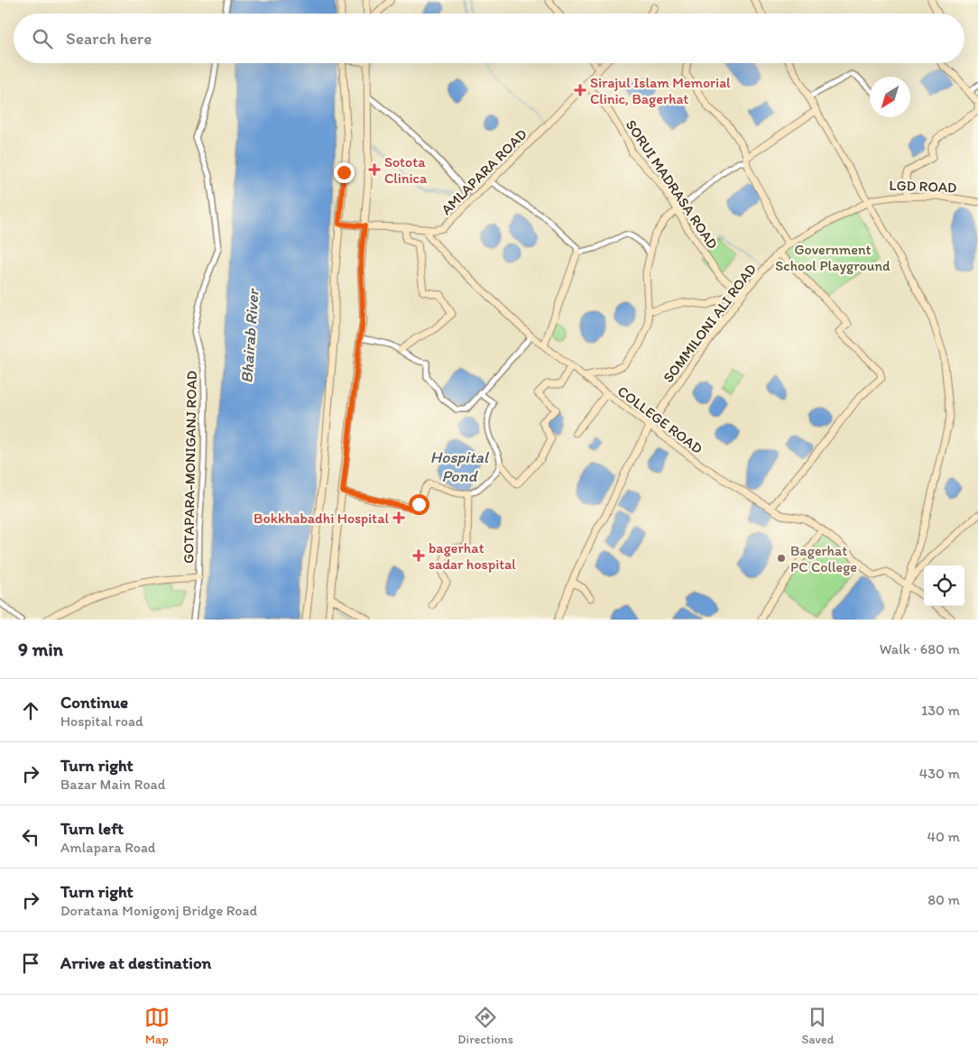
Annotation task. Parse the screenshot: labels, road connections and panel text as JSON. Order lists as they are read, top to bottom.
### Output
{
  "streets": {
    "street": [
      "AMLAPARA ROAD",
      "SORUI MADRASA ROAD",
      "LGD ROAD",
      "SOMMILONI ALI ROAD",
      "COLLEGE ROAD",
      "GOTAPARA-MONIGANJ ROAD"
    ]
  },
  "crossings": [
    ["AMLAPARA ROAD", "SORUI MADRASA ROAD"],
    ["AMLAPARA ROAD", "COLLEGE ROAD"],
    ["SORUI MADRASA ROAD", "SOMMILONI ALI ROAD"],
    ["LGD ROAD", "SOMMILONI ALI ROAD"],
    ["SOMMILONI ALI ROAD", "COLLEGE ROAD"]
  ],
  "water": ["Bhairab River", "Hospital Pond"],
  "parks": ["Government School Playground"],
  "places": {
    "health": [
      "Sirajul Islam Memorial Clinic, Bagerhat",
      "Sotota Clinica",
      "Bokkhabadhi Hospital",
      "bagerhat sadar hospital"
    ],
    "other": ["Bagerhat PC College"]
  },
  "north": "bottom left",
  "page": {
    "search": "Search here",
    "heading": ["9 min", "Walk · 680 m"],
    "list": [
      ["Continue", "Hospital road", "130 m"],
      ["Turn right", "Bazar Main Road", "430 m"],
      ["Turn left", "Amlapara Road", "40 m"],
      ["Turn right", "Doratana Monigonj Bridge Road", "80 m"],
      "Arrive at destination"
    ],
    "nav": ["Map", "Directions", "Saved"]
  }
}
